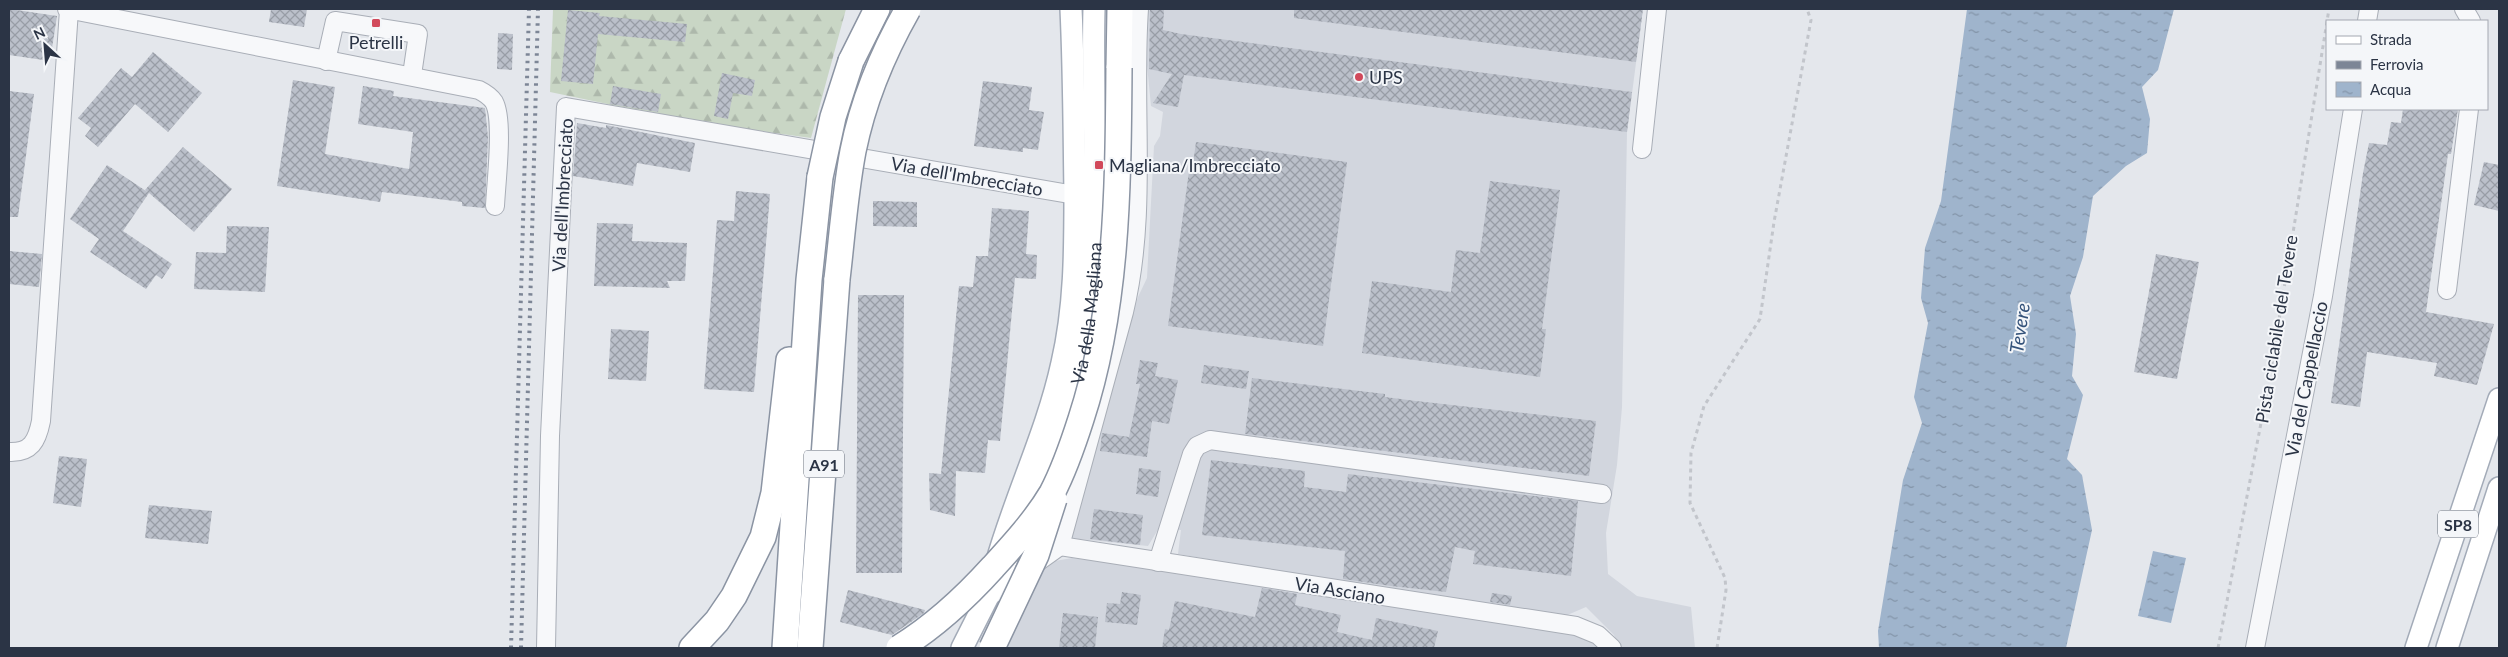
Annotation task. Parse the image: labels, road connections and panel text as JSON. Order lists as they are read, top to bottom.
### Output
{
  "streets": {
    "highway": ["A91"],
    "main road": ["Via della Magliana", "SP8"],
    "street": ["Via dell'Imbrecciato", "Via del Cappellaccio", "Via Asciano"],
    "path": ["Pista ciclabile del Tevere"]
  },
  "crossings": [
    ["Via dell'Imbrecciato", "Via della Magliana"],
    ["Via della Magliana", "Via Asciano"]
  ],
  "water": ["Tevere"],
  "places": {
    "transit": ["Petrelli", "Magliana/Imbrecciato"],
    "other": ["UPS"]
  },
  "legend": ["Strada", "Ferrovia", "Acqua"],
  "north": "top left"
}
